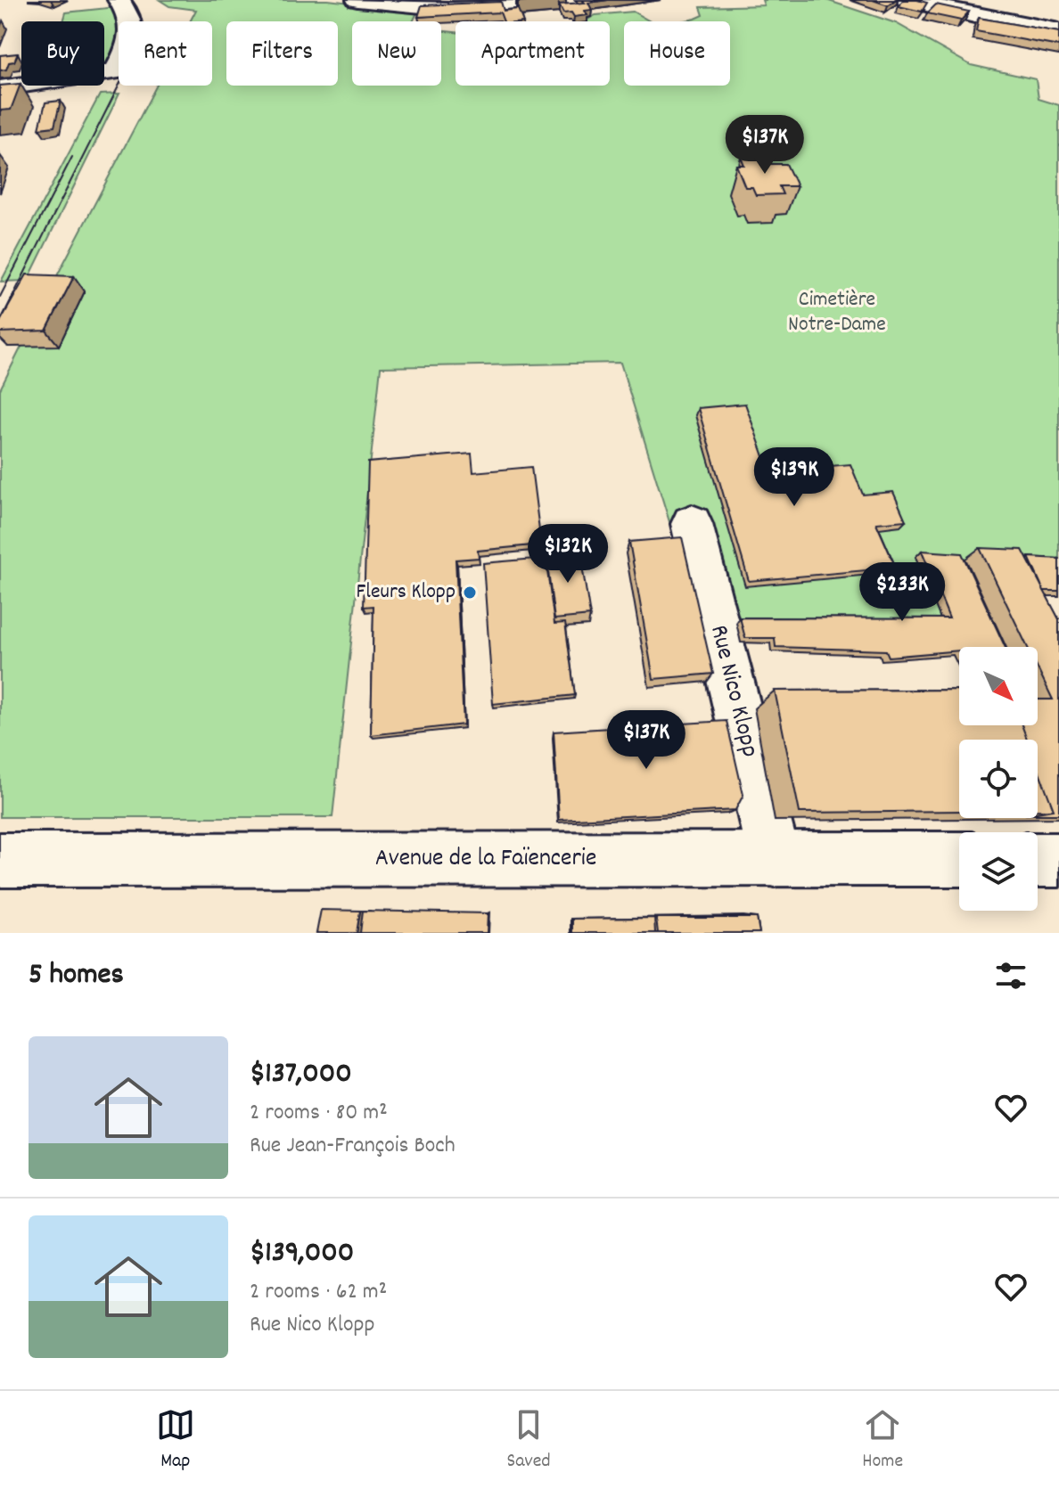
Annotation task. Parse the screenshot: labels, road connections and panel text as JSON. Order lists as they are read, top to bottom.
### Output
{
  "streets": {
    "street": ["Rue Nico Klopp", "Avenue de la Faïencerie"]
  },
  "crossings": [
    ["Rue Nico Klopp", "Avenue de la Faïencerie"]
  ],
  "parks": ["Cimetière Notre-Dame"],
  "places": ["Fleurs Klopp"],
  "north": "bottom right",
  "page": {
    "chip": [
      "Buy",
      "Rent",
      "Filters",
      "New",
      "Apartment",
      "House"
    ],
    "price": [
      "$137K",
      "$139K",
      "$132K",
      "$233K",
      "$137K"
    ],
    "heading": "5 homes",
    "list": [
      {
        "name": "$137,000",
        "note": "2 rooms · 80 m² · Rue Jean-François Boch"
      },
      {
        "name": "$139,000",
        "note": "2 rooms · 62 m² · Rue Nico Klopp"
      }
    ],
    "tabs": ["Map", "Saved", "Home"]
  }
}
